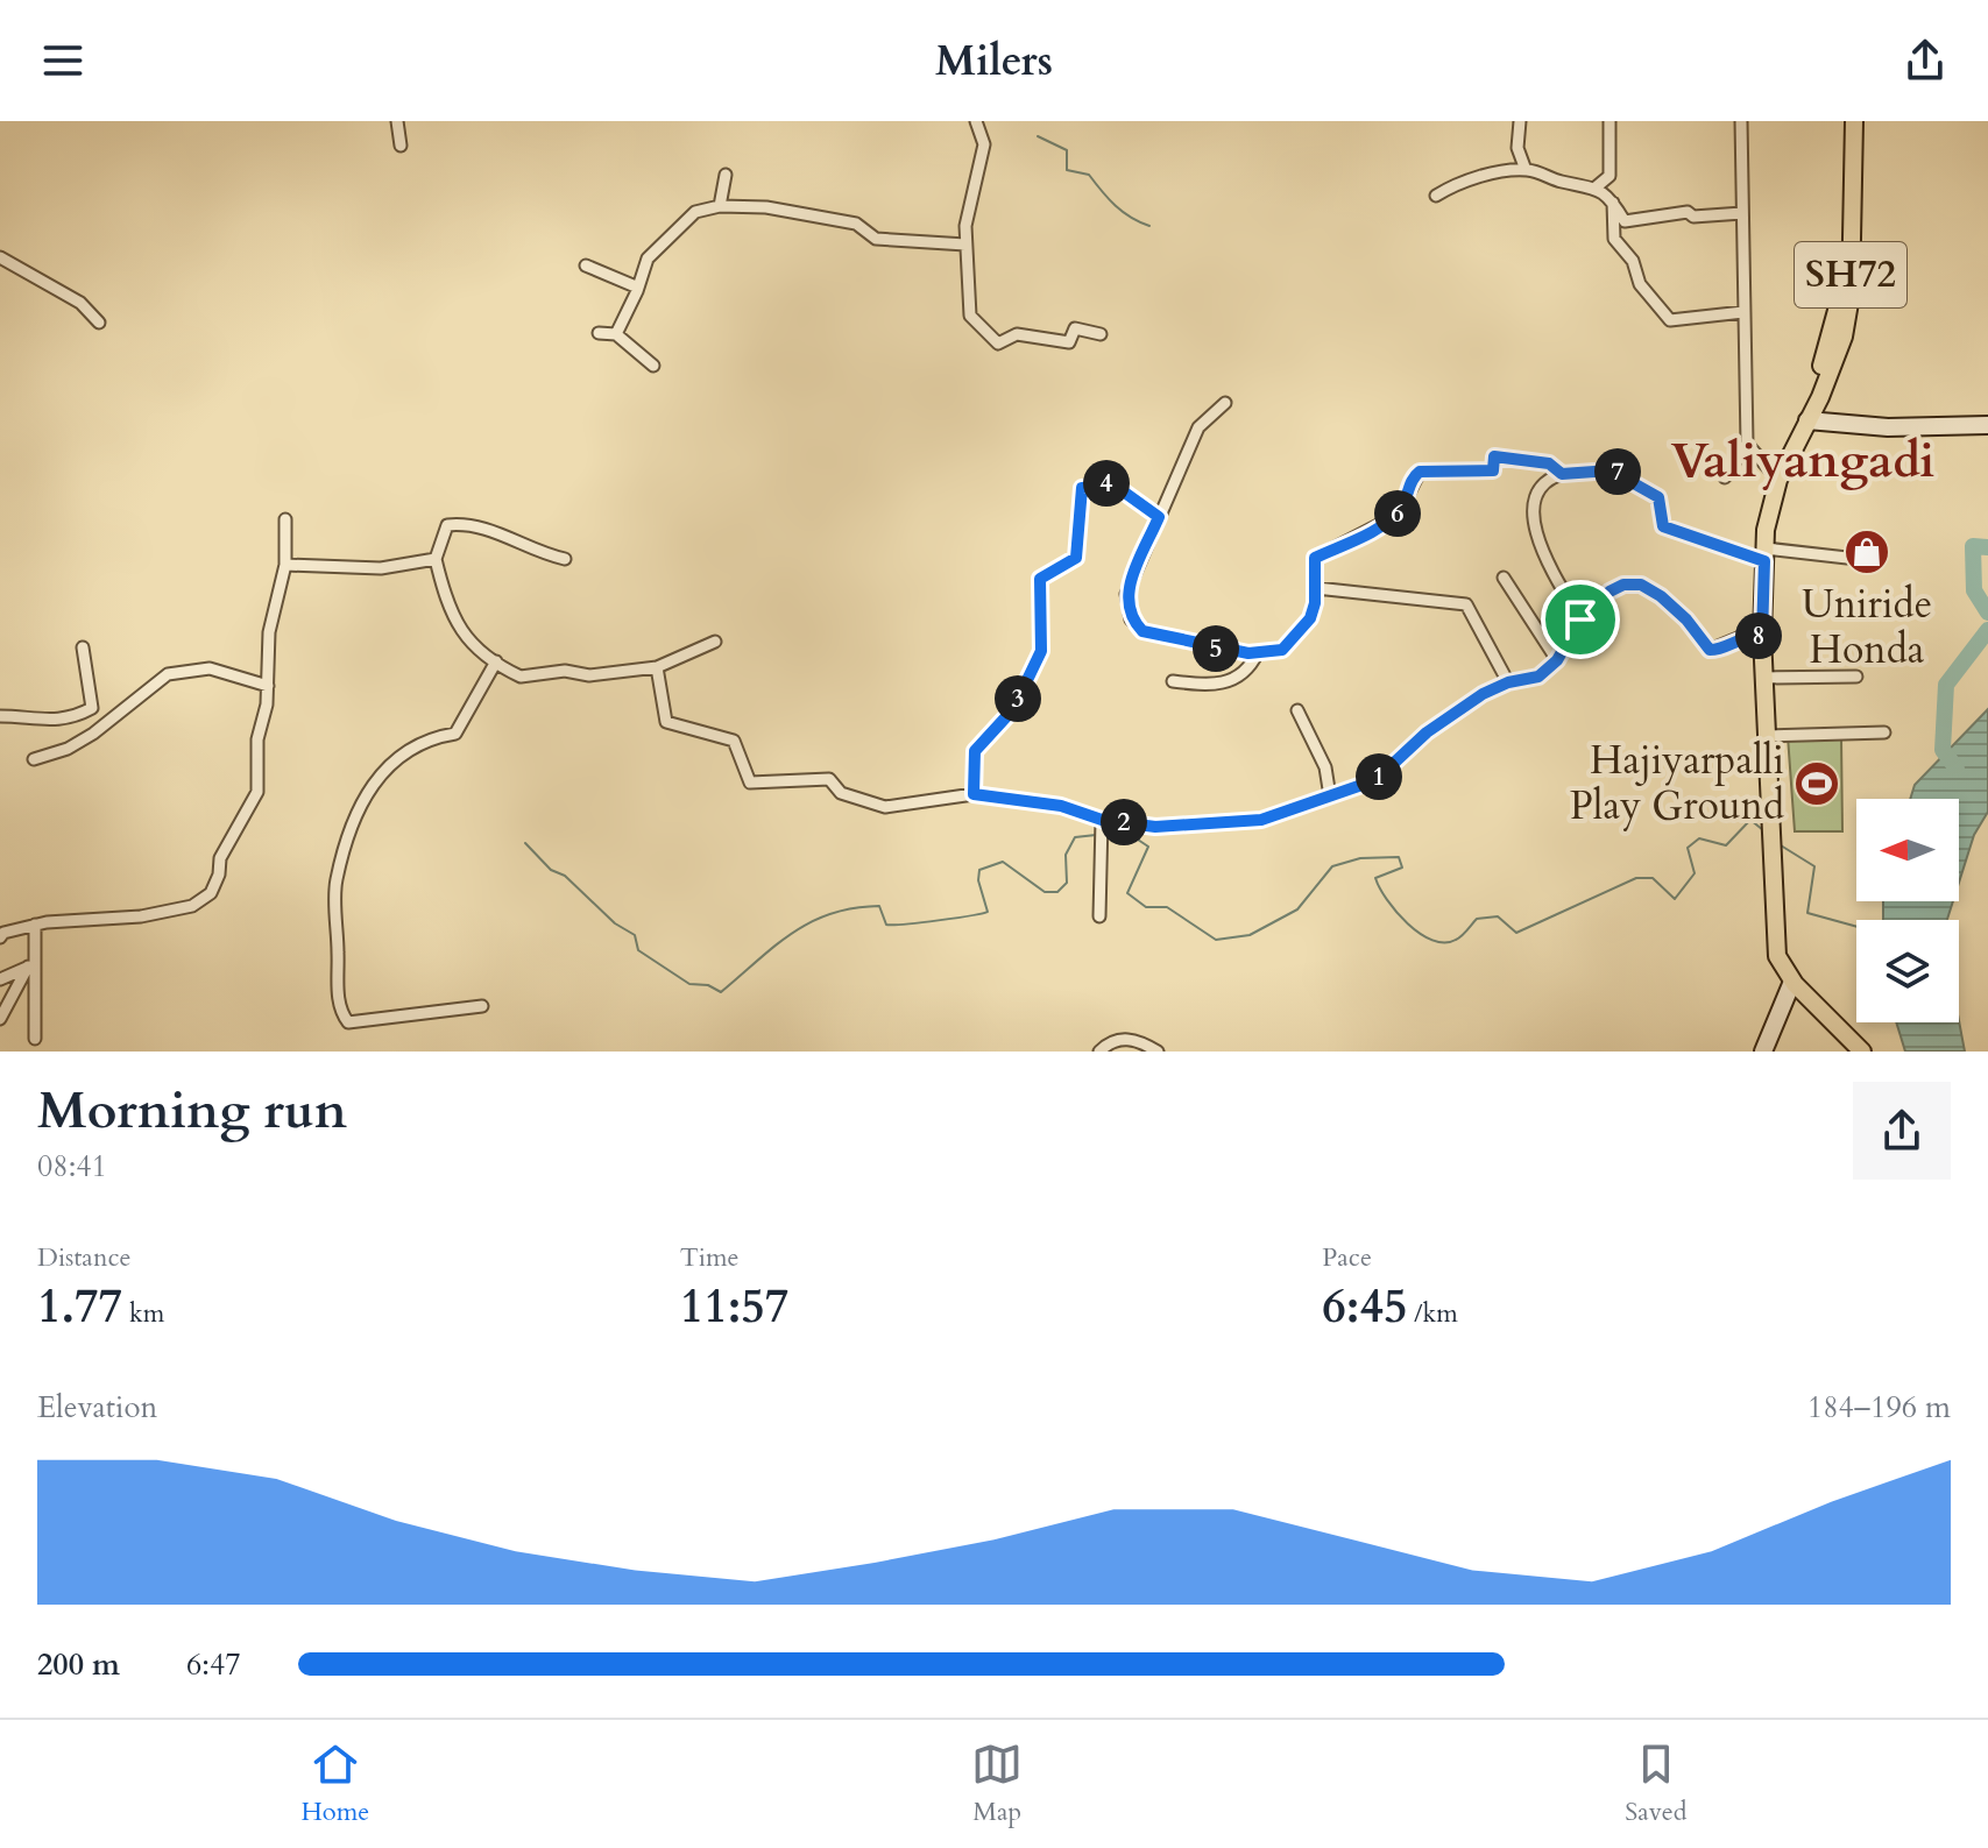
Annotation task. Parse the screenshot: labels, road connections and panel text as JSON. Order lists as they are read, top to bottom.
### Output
{
  "streets": {
    "main road": ["SH72"]
  },
  "districts": ["Valiyangadi"],
  "places": {
    "shop": ["Uniride Honda"],
    "sports": ["Hajiyarpalli Play Ground"]
  },
  "north": "left",
  "page": {
    "header": "Milers",
    "pins": [
      "7",
      "4",
      "6",
      "8",
      "5",
      "3",
      "1",
      "2"
    ],
    "heading": ["Morning run", "08:41"],
    "stats": [
      ["Distance", "1.77 km"],
      ["Time", "11:57"],
      ["Pace", "6:45 /km"]
    ],
    "chart": ["Elevation", "184–196 m"],
    "list": [
      {
        "name": "200 m",
        "note": "6:47"
      }
    ],
    "tabs": ["Home", "Map", "Saved"]
  }
}
